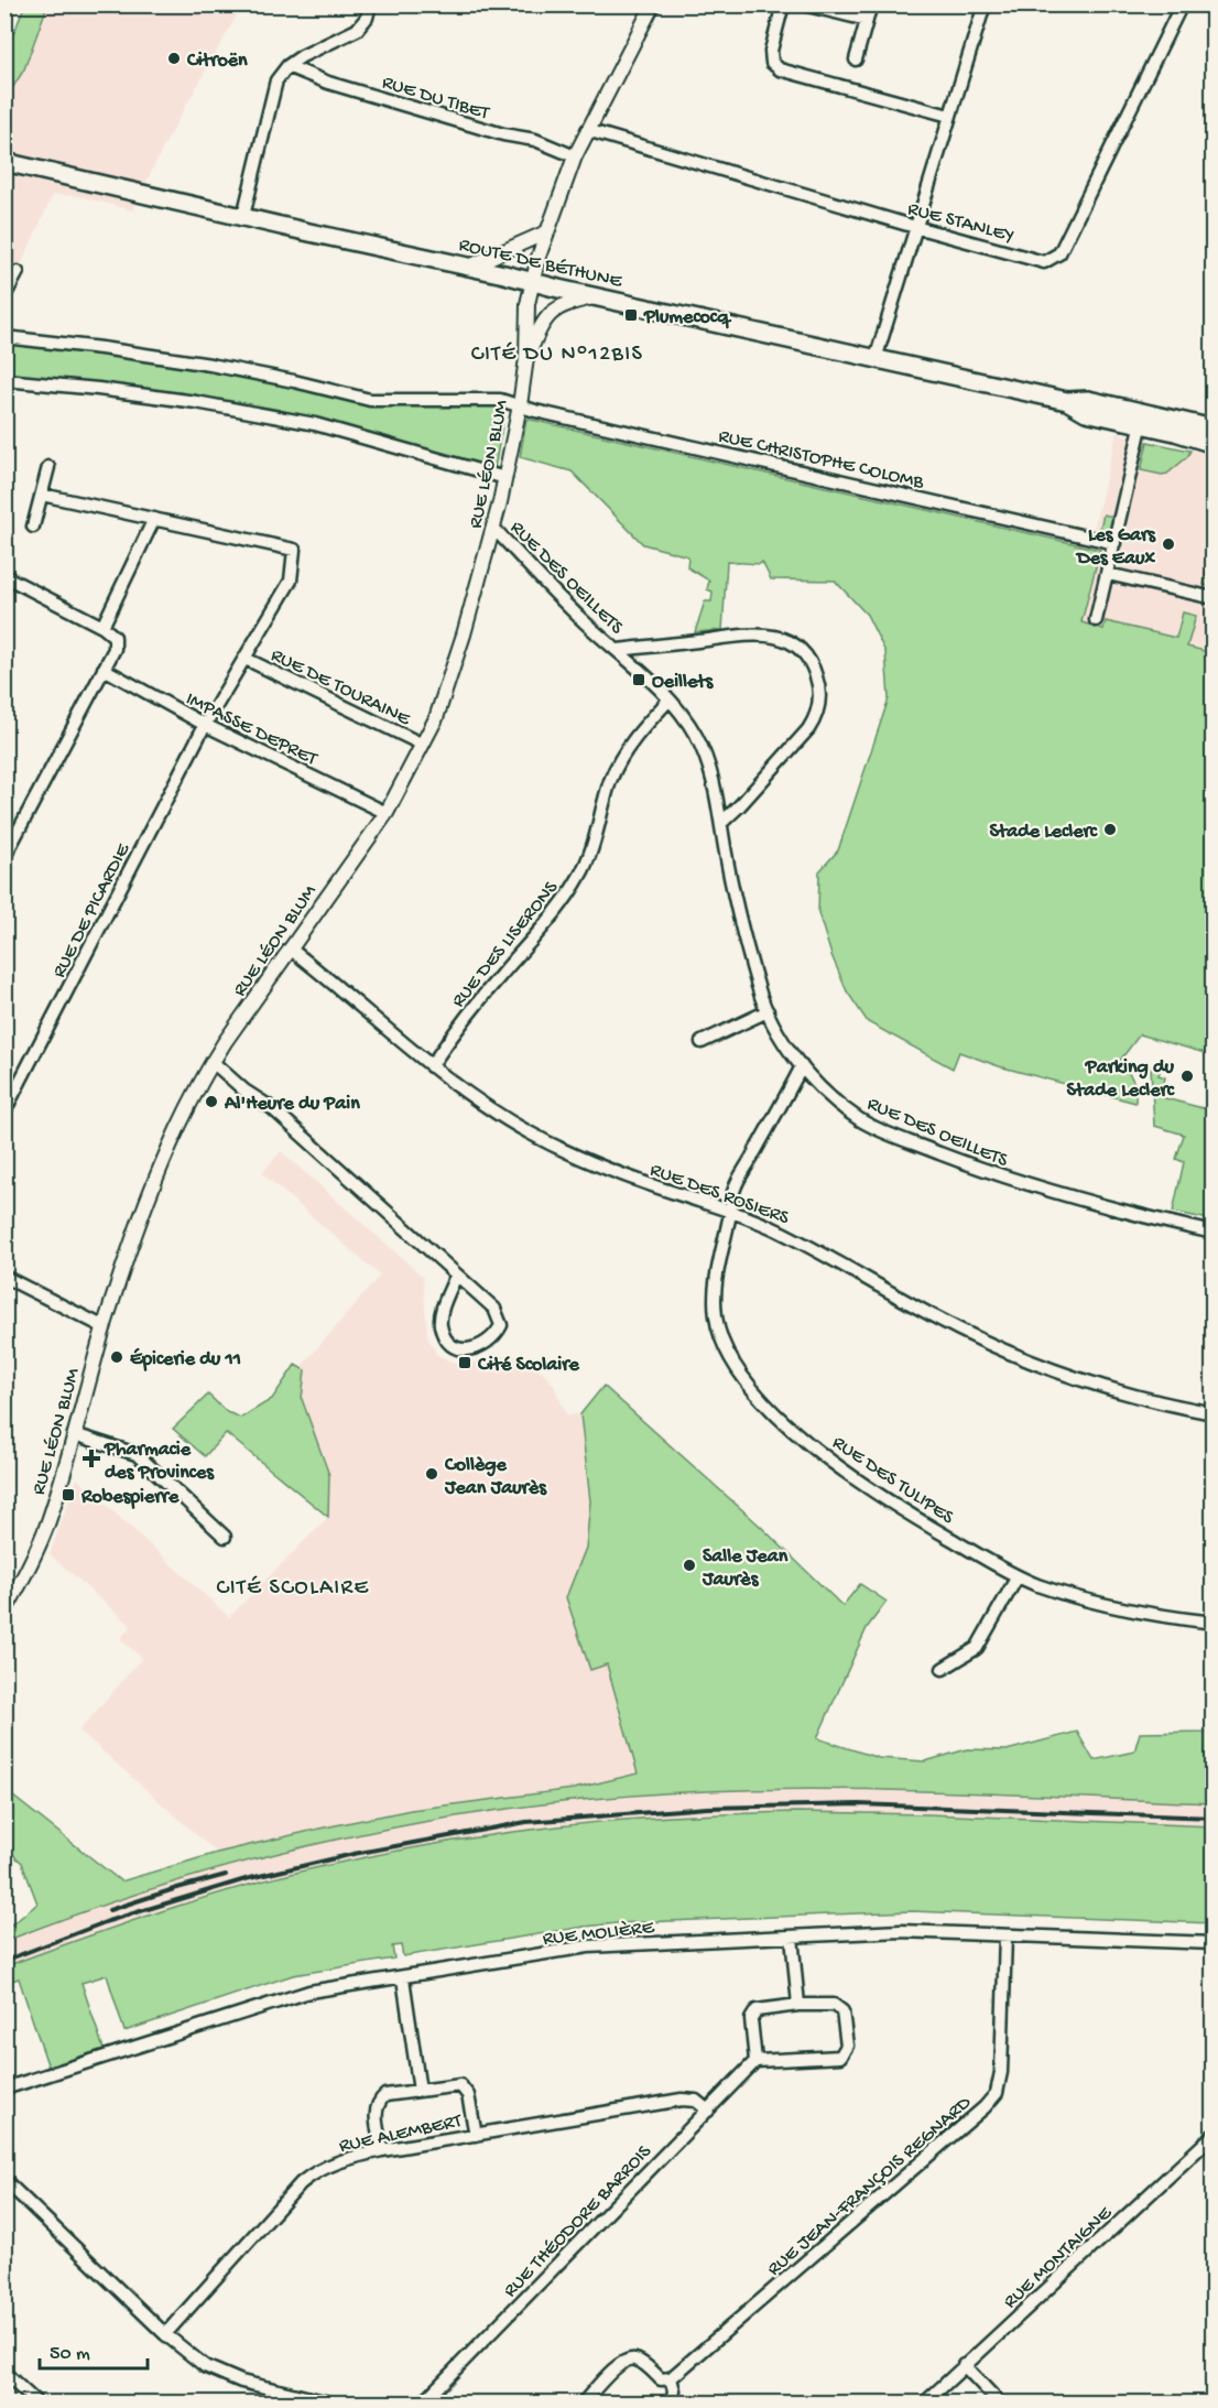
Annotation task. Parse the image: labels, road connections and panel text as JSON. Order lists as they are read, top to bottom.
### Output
{
  "streets": {
    "main road": ["ROUTE DE BÉTHUNE"],
    "street": [
      "RUE DU TIBET",
      "RUE STANLEY",
      "RUE CHRISTOPHE COLOMB",
      "RUE LÉON BLUM",
      "RUE DES OEILLETS",
      "RUE DE TOURAINE",
      "IMPASSE DEPRET",
      "RUE DE PICARDIE",
      "RUE DES LISERONS",
      "RUE DES ROSIERS",
      "RUE DES TULIPES",
      "RUE MOLIÈRE",
      "RUE ALEMBERT",
      "RUE JEAN-FRANÇOIS REGNARD",
      "RUE THÉODORE BARROIS",
      "RUE MONTAIGNE"
    ]
  },
  "crossings": [
    ["RUE DU TIBET", "RUE LÉON BLUM"],
    ["RUE STANLEY", "RUE LÉON BLUM"],
    ["ROUTE DE BÉTHUNE", "RUE LÉON BLUM"],
    ["RUE CHRISTOPHE COLOMB", "RUE LÉON BLUM"],
    ["RUE LÉON BLUM", "RUE DES OEILLETS"],
    ["RUE LÉON BLUM", "RUE DE TOURAINE"],
    ["RUE LÉON BLUM", "IMPASSE DEPRET"],
    ["RUE LÉON BLUM", "RUE DES ROSIERS"],
    ["RUE DES OEILLETS", "RUE DES LISERONS"],
    ["RUE DES OEILLETS", "RUE DES TULIPES"],
    ["RUE DE TOURAINE", "IMPASSE DEPRET"],
    ["RUE DE TOURAINE", "RUE DE PICARDIE"],
    ["IMPASSE DEPRET", "RUE DE PICARDIE"],
    ["RUE DES LISERONS", "RUE DES ROSIERS"],
    ["RUE DES ROSIERS", "RUE DES TULIPES"],
    ["RUE MOLIÈRE", "RUE JEAN-FRANÇOIS REGNARD"],
    ["RUE ALEMBERT", "RUE THÉODORE BARROIS"]
  ],
  "districts": ["CITÉ DU N°12BIS", "CITÉ SCOLAIRE"],
  "places": {
    "other": [
      "Citroën",
      "Les Gars Des Eaux",
      "Stade Leclerc",
      "Parking du Stade Leclerc",
      "Al'Heure du Pain",
      "Épicerie du 11",
      "Collège Jean Jaurès",
      "Salle Jean Jaurès"
    ],
    "transit": [
      "Plumecocq",
      "Oeillets",
      "Cité Scolaire",
      "Robespierre"
    ],
    "health": ["Pharmacie des Provinces"]
  },
  "scale_bar": "50 m"
}
